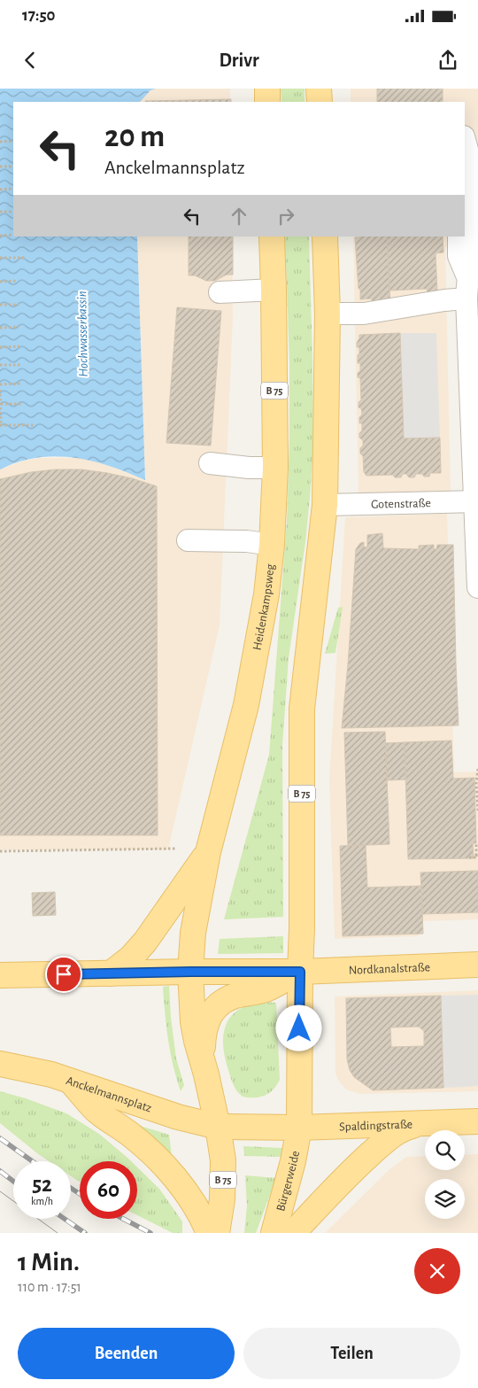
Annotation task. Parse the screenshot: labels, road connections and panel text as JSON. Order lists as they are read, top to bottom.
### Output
{
  "streets": {
    "main road": [
      "B 75",
      "Heidenkampsweg",
      "Nordkanalstraße",
      "Anckelmannsplatz",
      "Spaldingstraße",
      "Bürgerweide"
    ],
    "street": ["Gotenstraße"]
  },
  "crossings": [
    ["B 75", "Gotenstraße"],
    ["B 75", "Heidenkampsweg"],
    ["B 75", "Nordkanalstraße"],
    ["B 75", "Anckelmannsplatz"],
    ["B 75", "Spaldingstraße"],
    ["B 75", "Bürgerweide"],
    ["Anckelmannsplatz", "Spaldingstraße"],
    ["Anckelmannsplatz", "Bürgerweide"],
    ["Spaldingstraße", "Bürgerweide"]
  ],
  "water": ["Hochwasserbassin"],
  "page": {
    "status": "17:50",
    "header": "Drivr",
    "turn": ["20 m", "Anckelmannsplatz"],
    "speed": "52 km/h",
    "limit": "60",
    "heading": ["1 Min.", "110 m · 17:51"],
    "buttons": ["Beenden", "Teilen"]
  }
}
